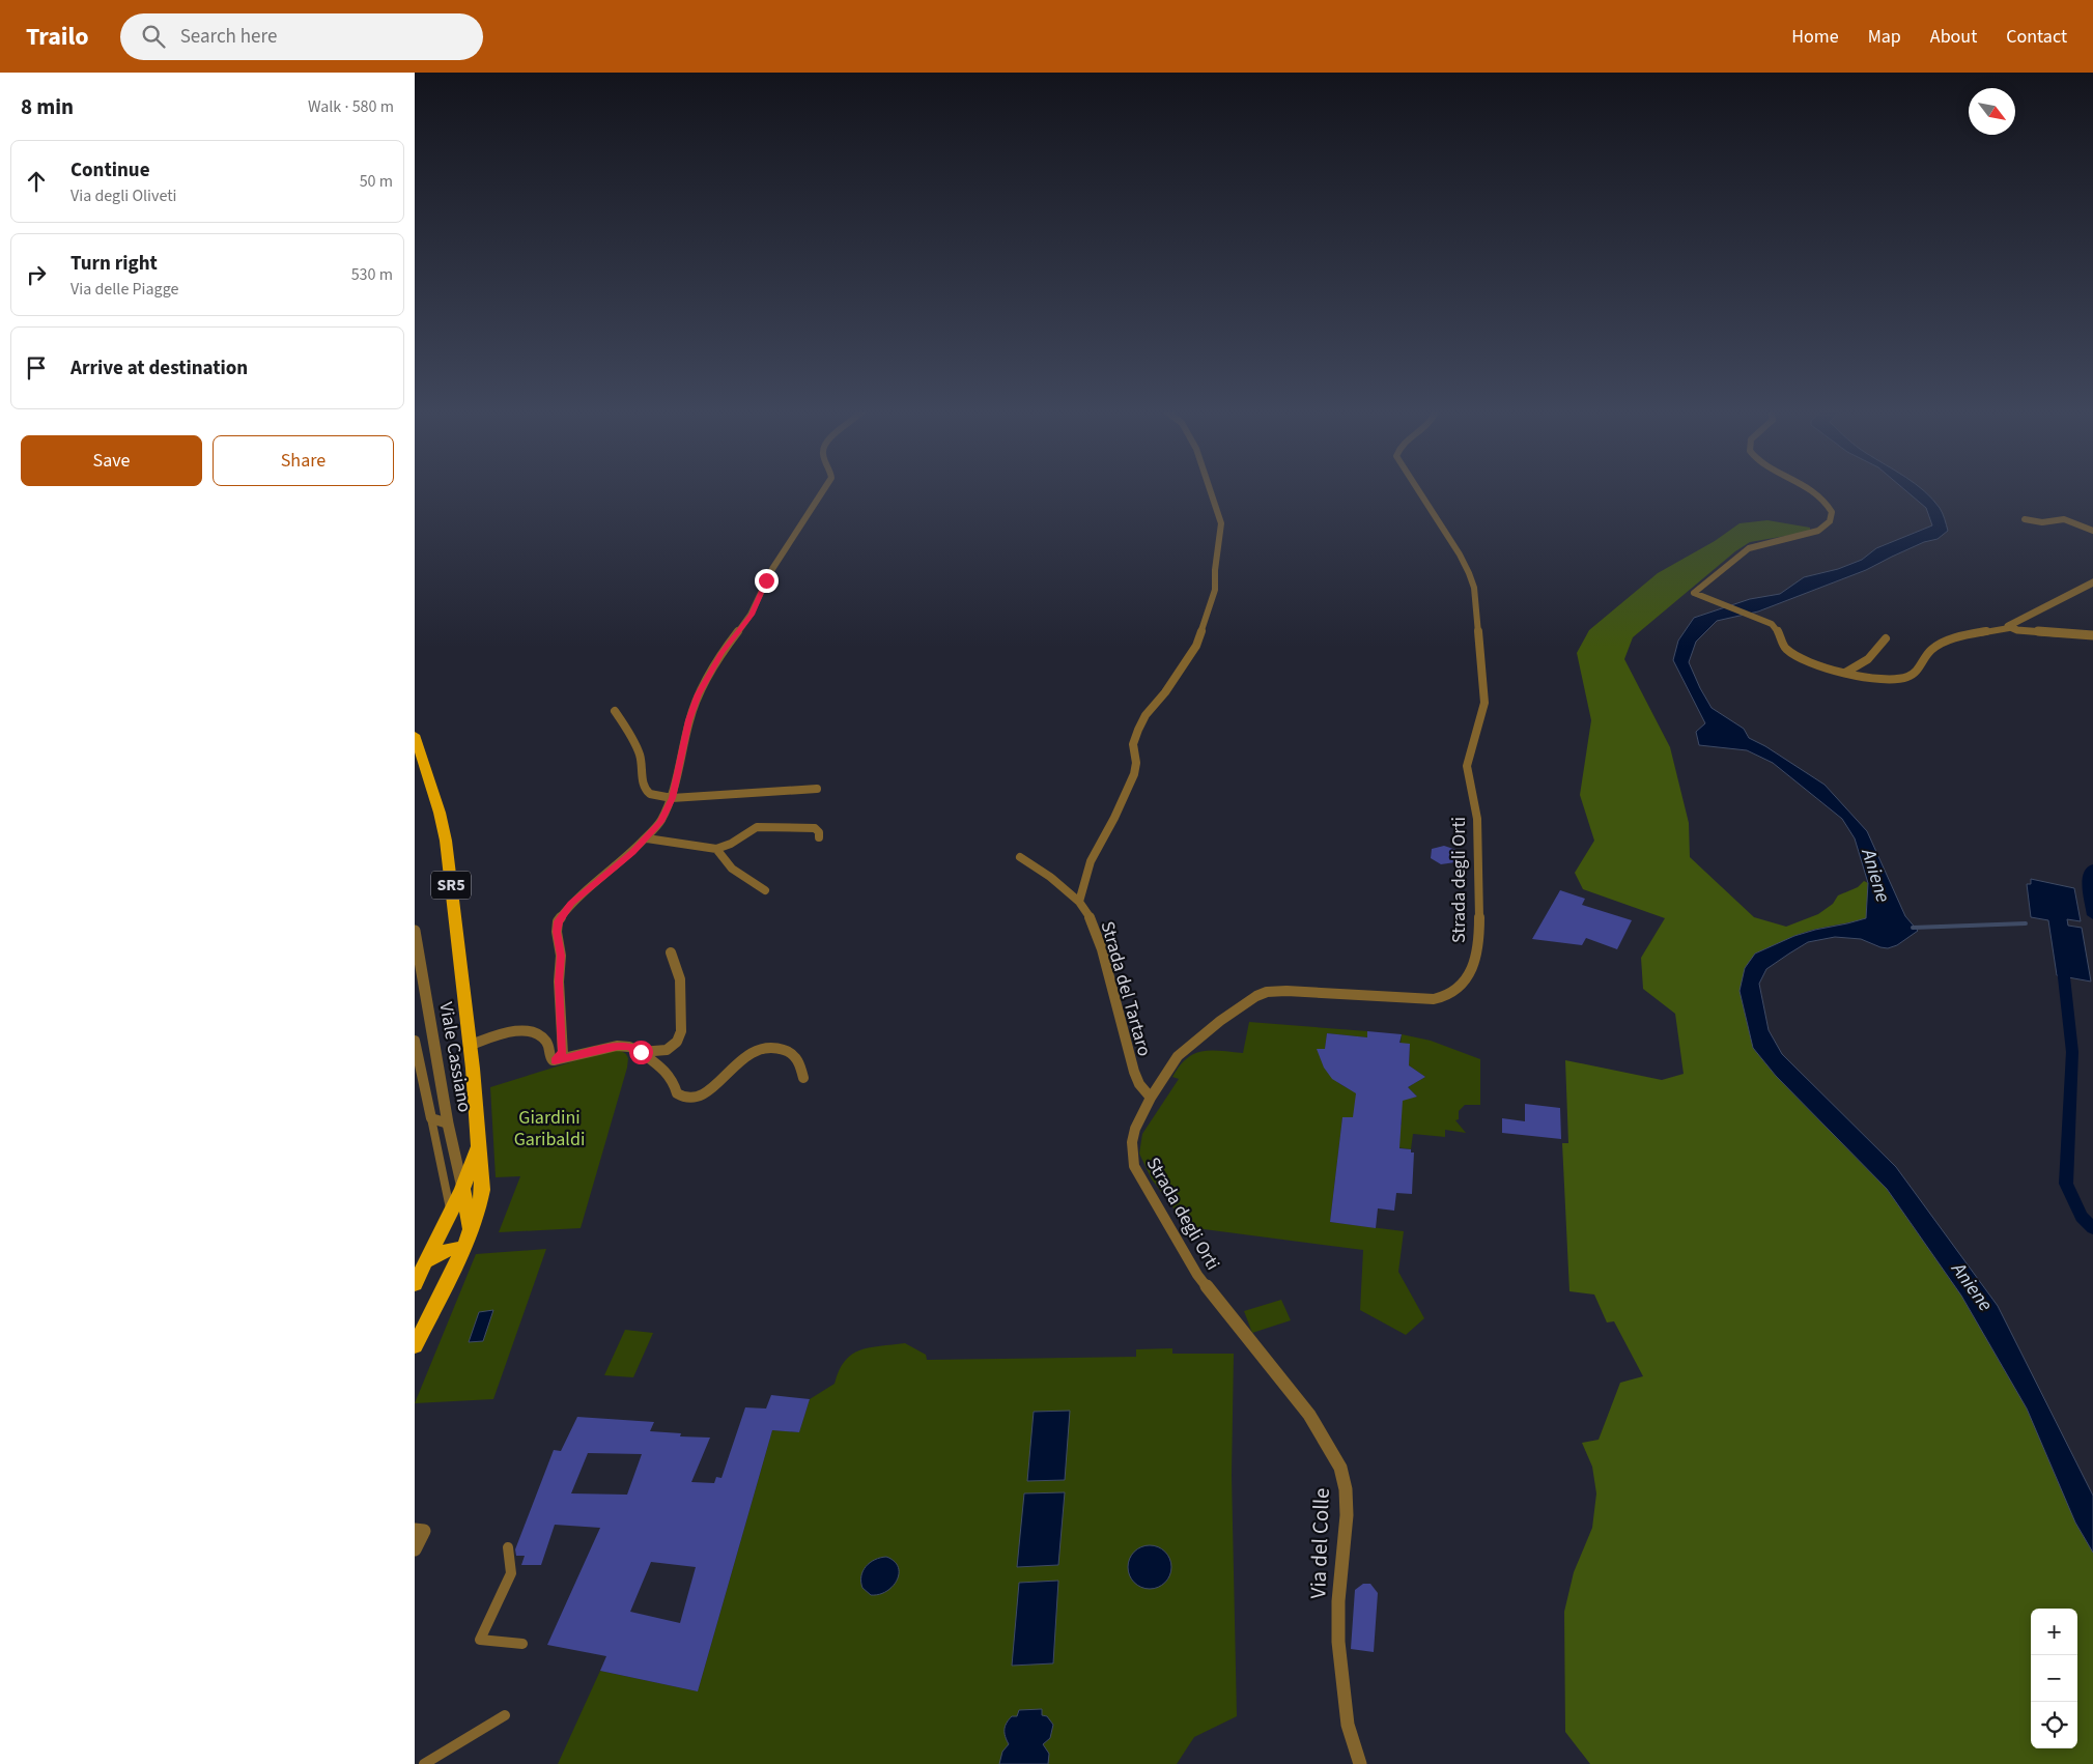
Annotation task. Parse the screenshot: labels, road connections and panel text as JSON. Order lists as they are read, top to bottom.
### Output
{
  "streets": {
    "main road": ["SR5"],
    "street": [
      "Strada degli Orti",
      "Strada del Tartaro",
      "Viale Cassiano",
      "Via del Colle"
    ]
  },
  "crossings": [
    ["Strada degli Orti", "Strada del Tartaro"],
    ["Strada degli Orti", "Via del Colle"]
  ],
  "water": ["Aniene"],
  "parks": ["Giardini Garibaldi"],
  "north": "bottom right",
  "page": {
    "header": "Trailo",
    "search": "Search here",
    "nav": [
      "Home",
      "Map",
      "About",
      "Contact"
    ],
    "heading": ["8 min", "Walk · 580 m"],
    "list": [
      ["Continue", "Via degli Oliveti", "50 m"],
      ["Turn right", "Via delle Piagge", "530 m"],
      "Arrive at destination"
    ],
    "buttons": ["Save", "Share"],
    "map_buttons": ["+", "−"]
  }
}
